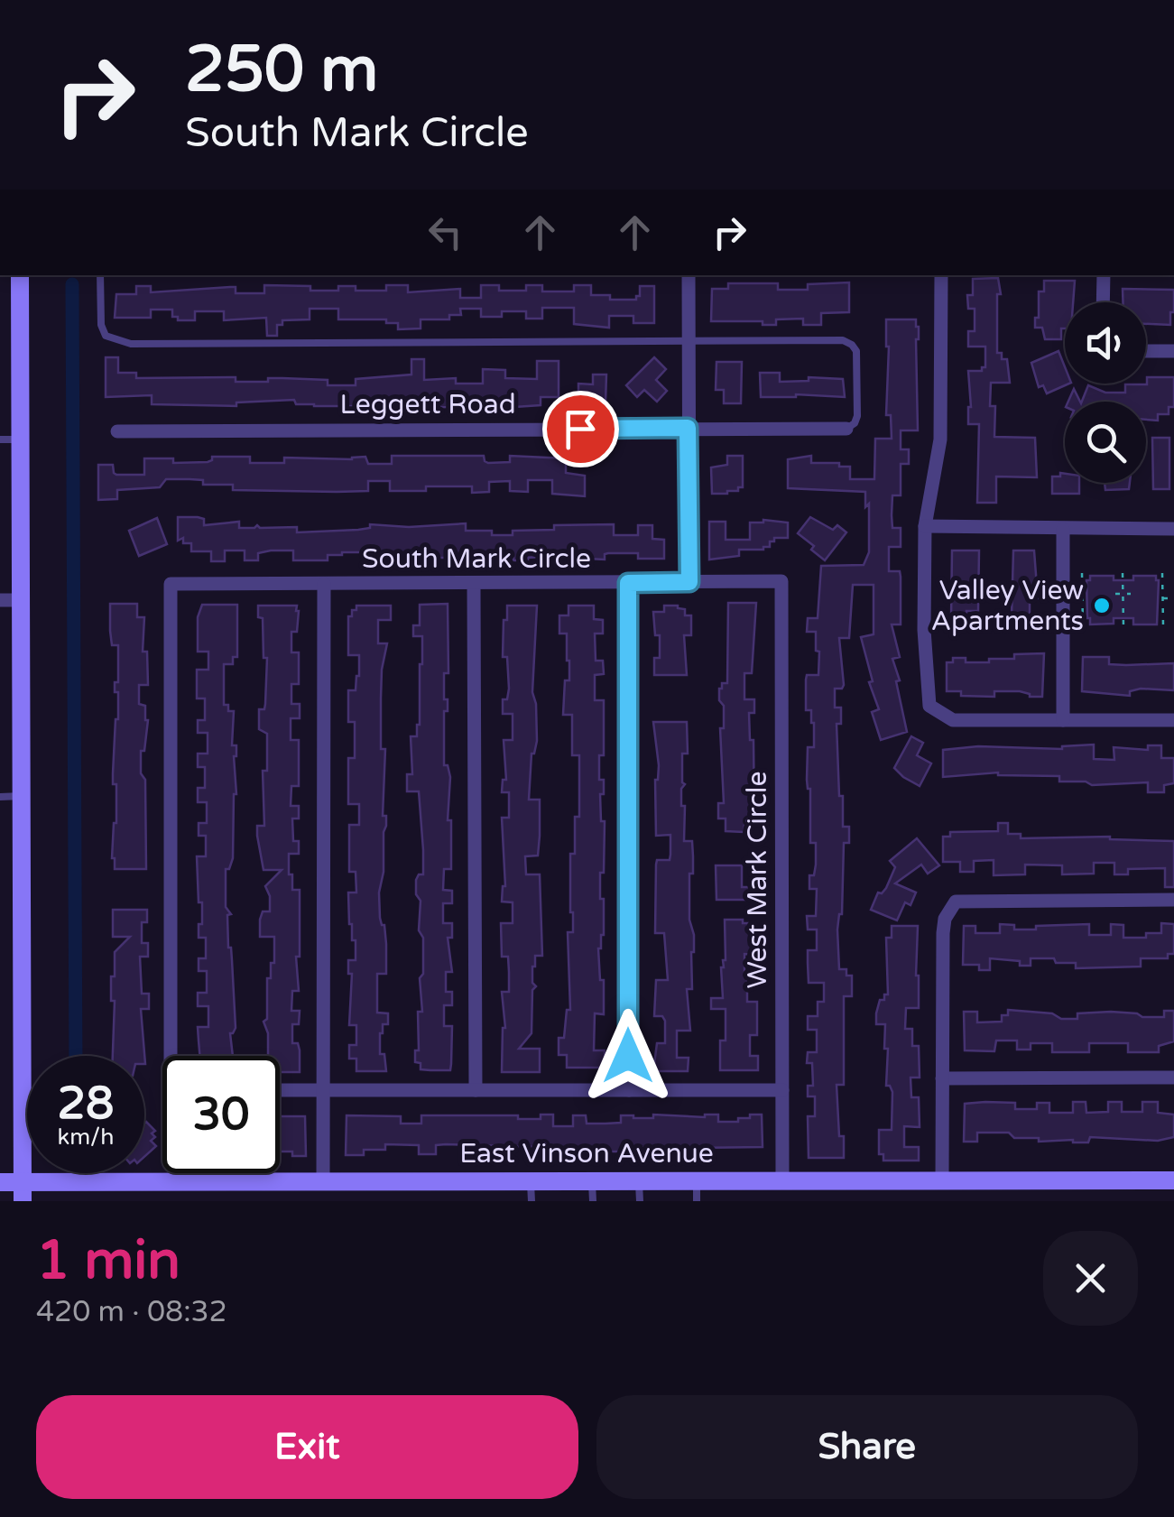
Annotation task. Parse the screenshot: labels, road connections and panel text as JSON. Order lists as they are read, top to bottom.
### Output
{
  "streets": {
    "street": [
      "Leggett Road",
      "South Mark Circle",
      "West Mark Circle",
      "East Vinson Avenue"
    ]
  },
  "crossings": [
    ["South Mark Circle", "West Mark Circle"],
    ["West Mark Circle", "East Vinson Avenue"]
  ],
  "places": ["Valley View Apartments"],
  "page": {
    "turn": ["250 m", "South Mark Circle"],
    "speed": "28 km/h",
    "limit": "30",
    "heading": ["1 min", "420 m · 08:32"],
    "buttons": ["Exit", "Share"]
  }
}
